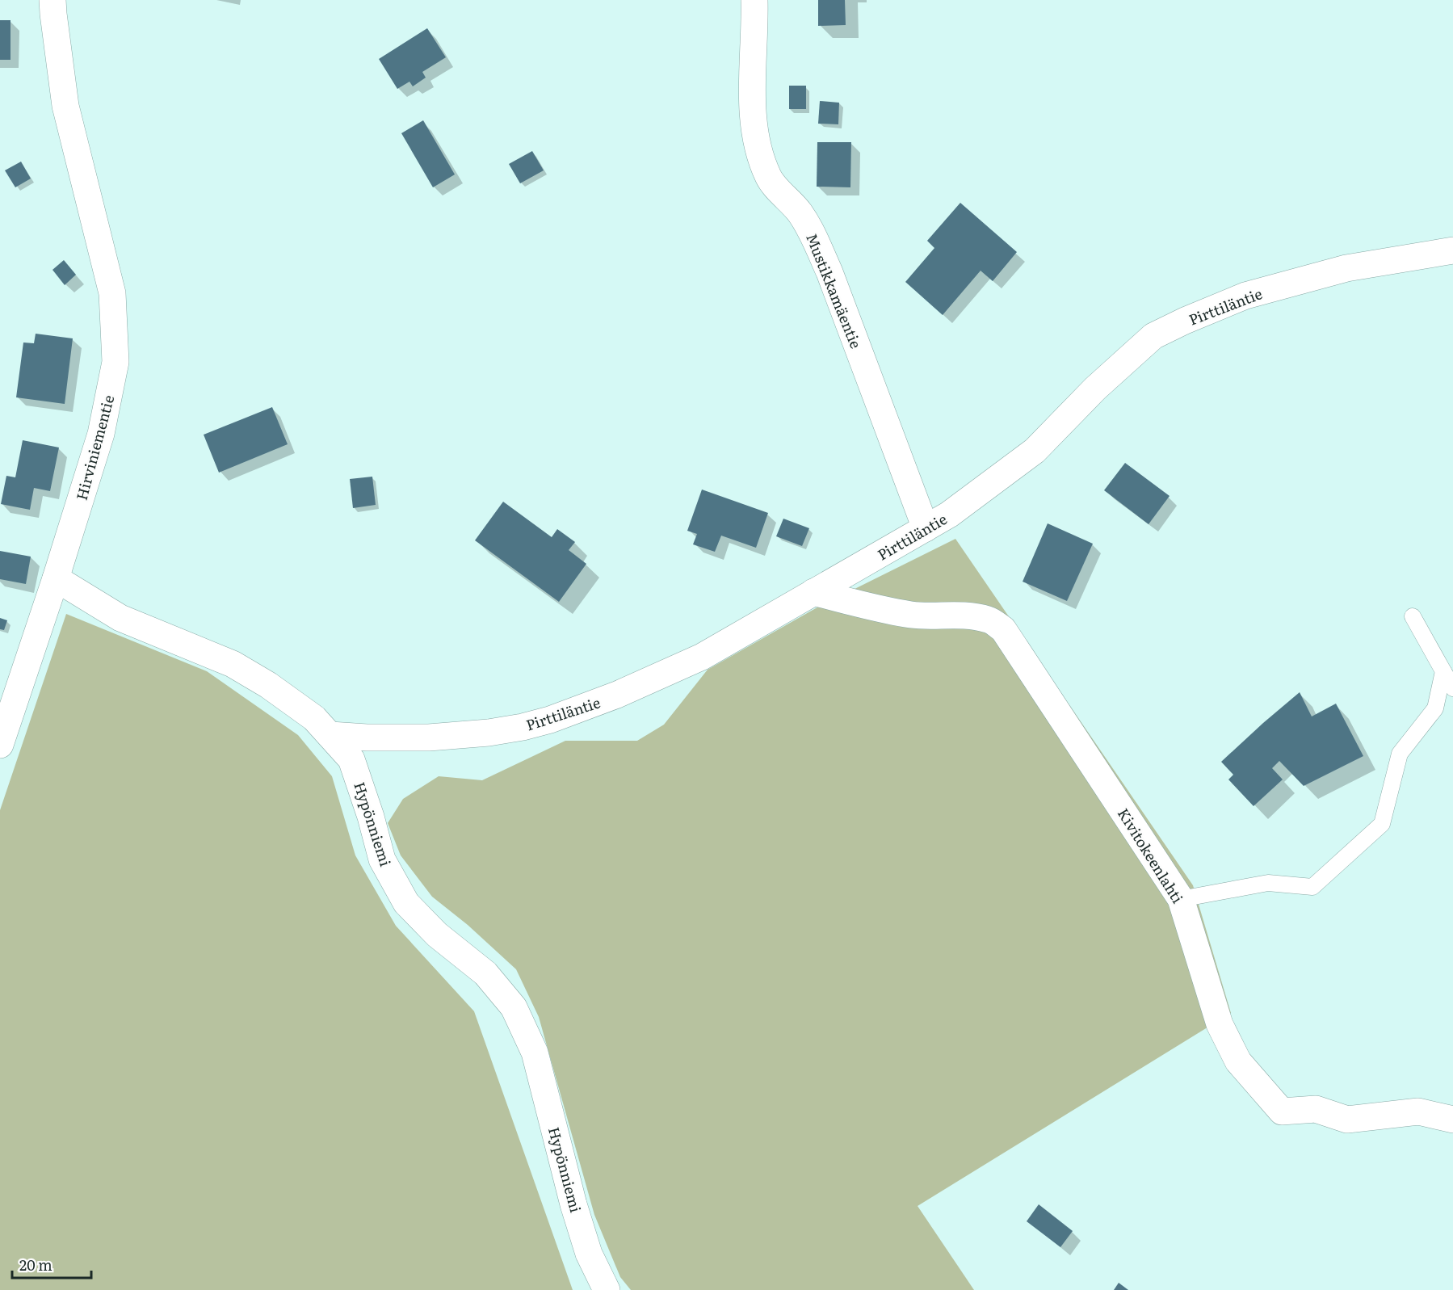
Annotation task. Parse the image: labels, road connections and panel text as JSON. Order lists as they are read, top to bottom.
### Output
{
  "streets": {
    "street": [
      "Mustikkamäentie",
      "Pirttiläntie",
      "Hirviniementie",
      "Hypönniemi",
      "Kivitokeenlahti"
    ]
  },
  "crossings": [
    ["Mustikkamäentie", "Pirttiläntie"],
    ["Pirttiläntie", "Hypönniemi"],
    ["Pirttiläntie", "Kivitokeenlahti"],
    ["Hirviniementie", "Hypönniemi"]
  ],
  "scale_bar": "20 m"
}
